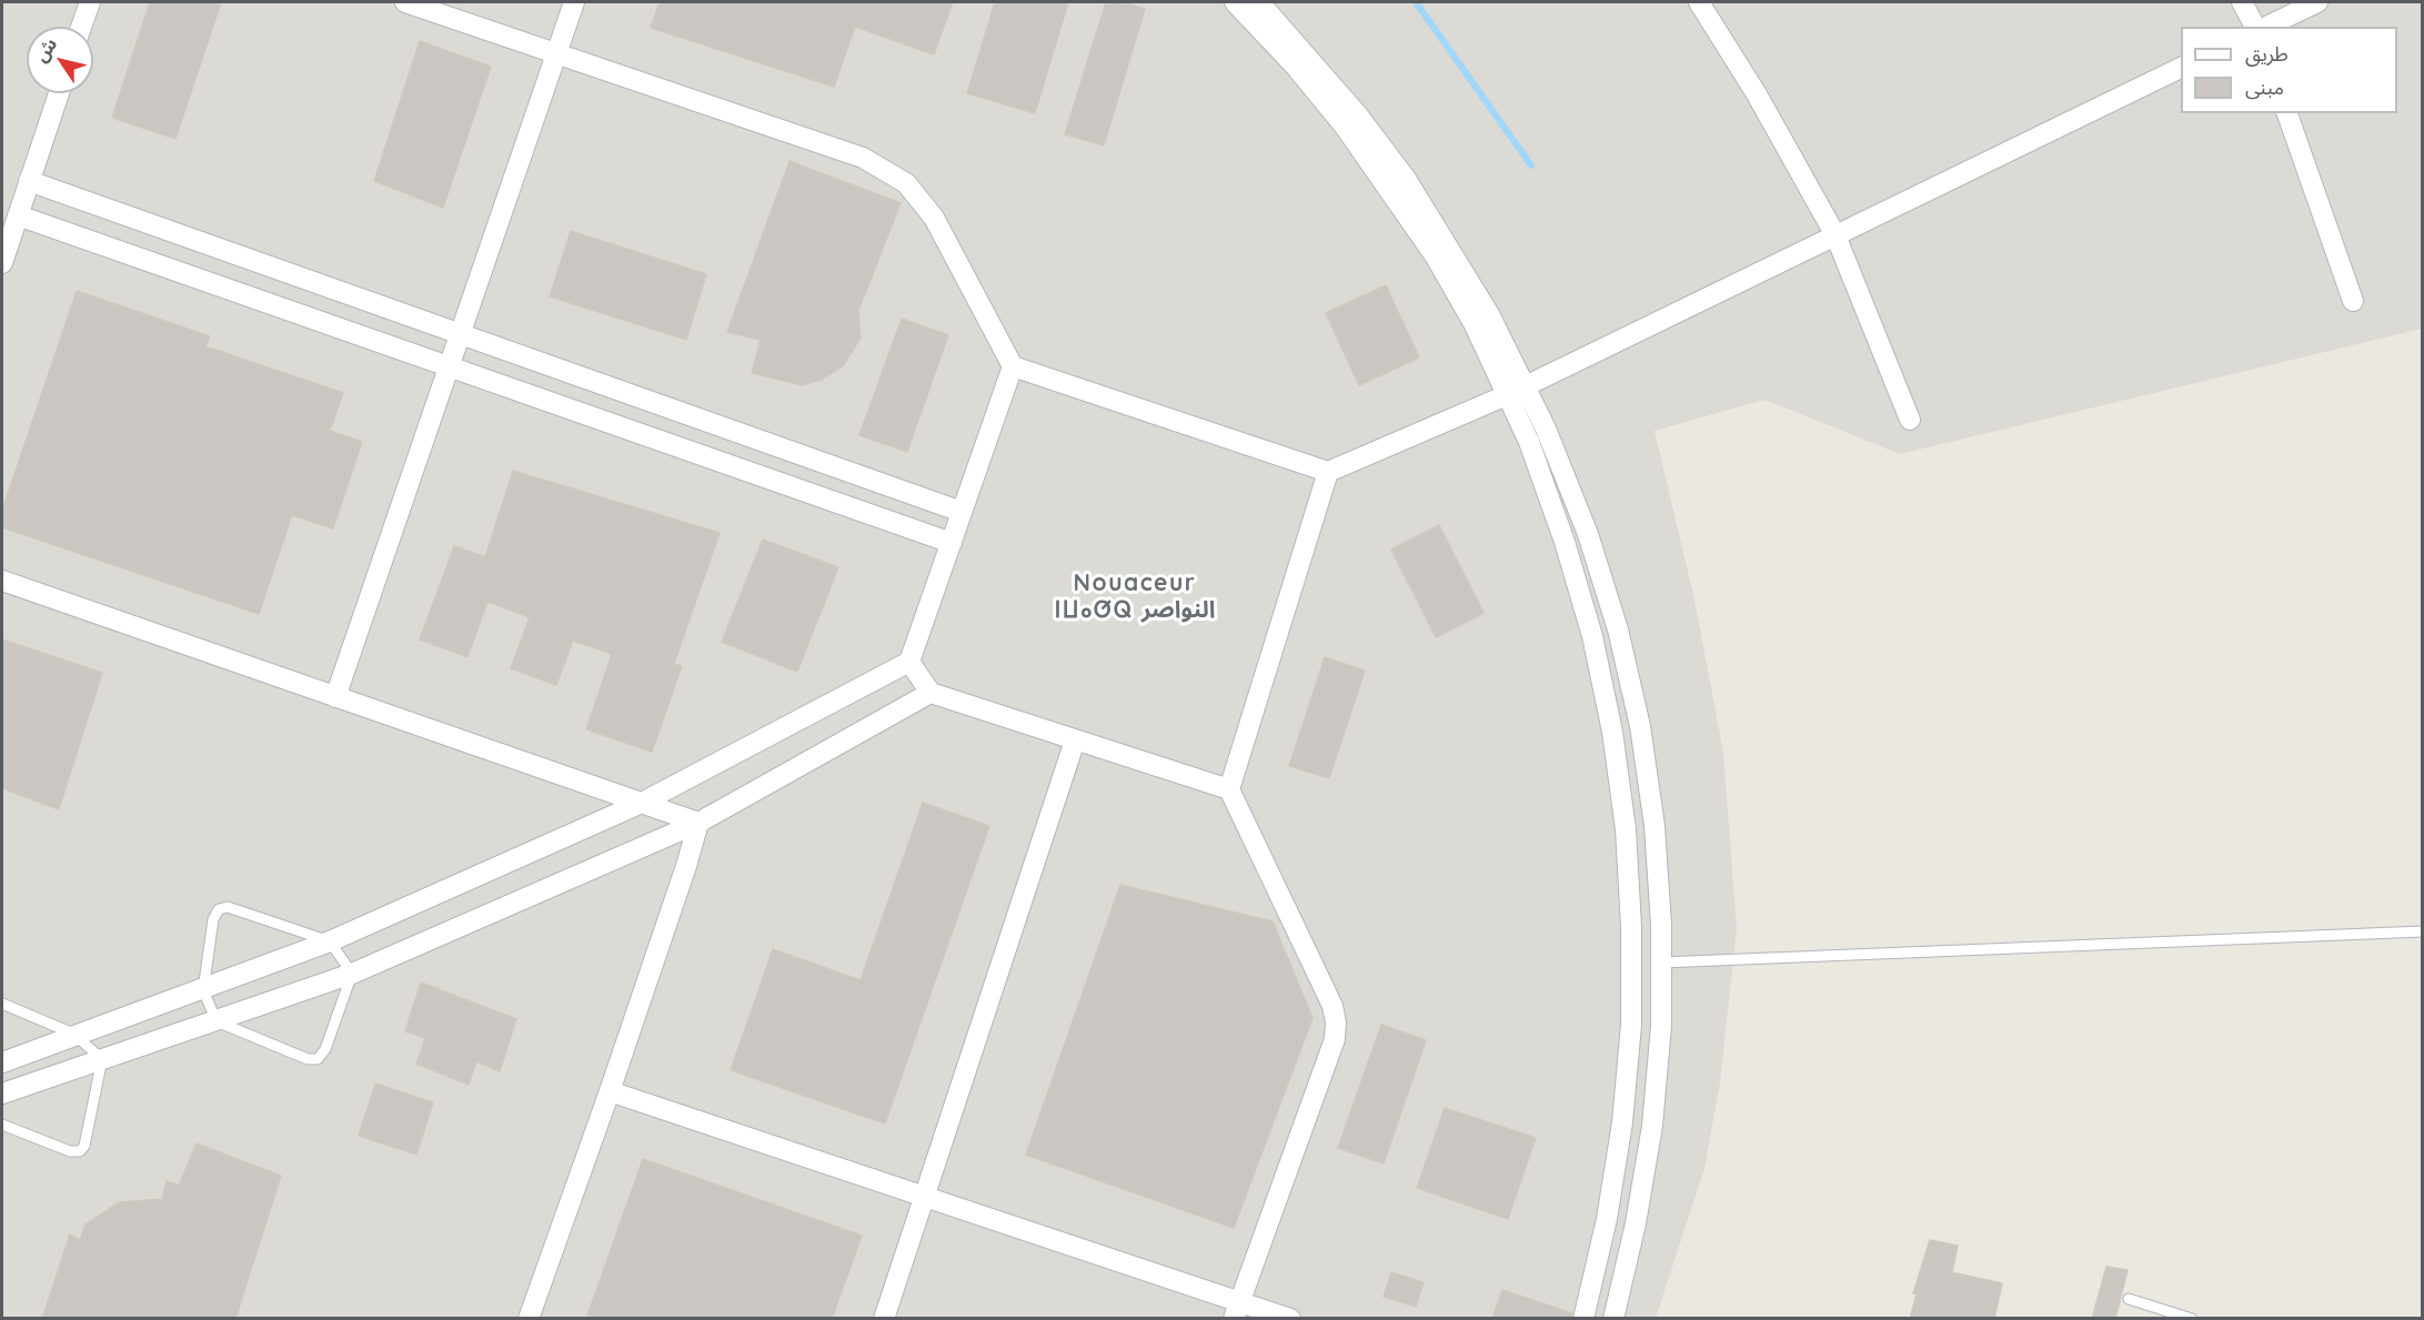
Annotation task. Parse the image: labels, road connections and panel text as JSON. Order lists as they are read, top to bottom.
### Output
{
  "districts": ["Nouaceur ⵏⵡⴰⵚⵕ النواصر"],
  "legend": ["طريق", "مبنى"],
  "north": "top left"
}
